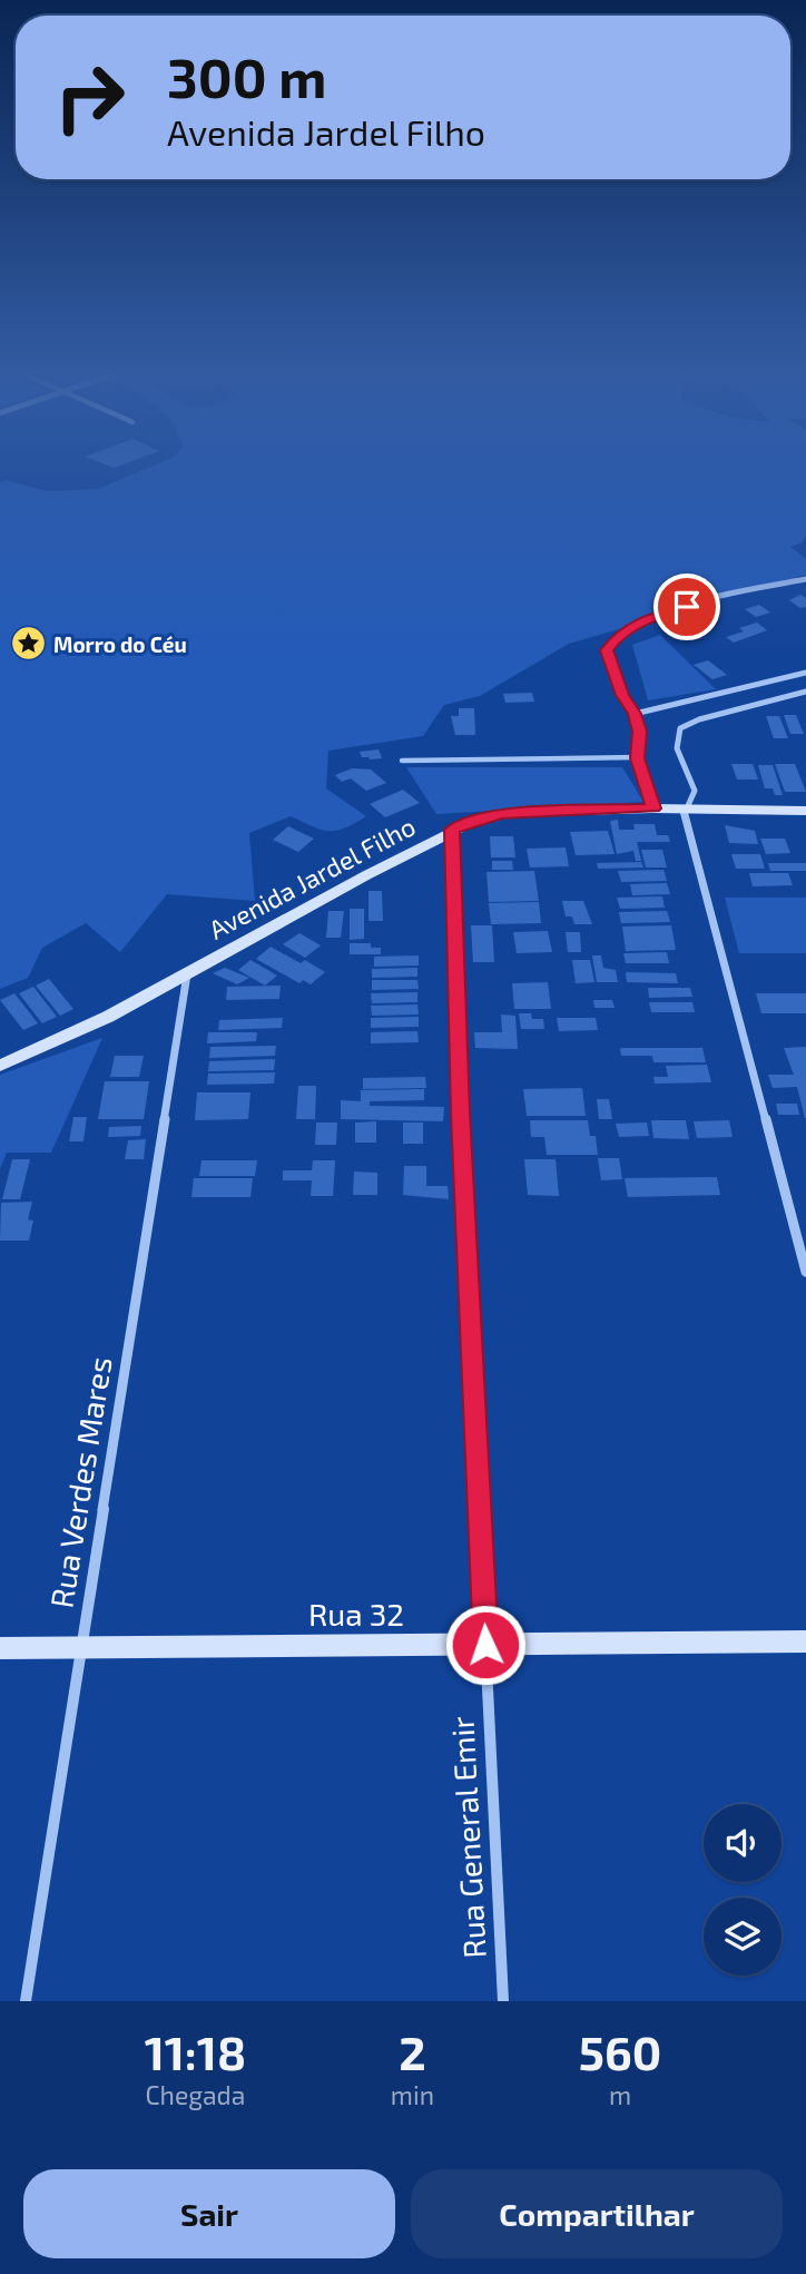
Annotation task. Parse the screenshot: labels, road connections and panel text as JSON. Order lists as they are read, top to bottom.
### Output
{
  "streets": {
    "main road": ["Avenida Jardel Filho", "Rua 32"],
    "street": ["Rua Verdes Mares", "Rua General Emir"]
  },
  "crossings": [
    ["Avenida Jardel Filho", "Rua Verdes Mares"],
    ["Avenida Jardel Filho", "Rua General Emir"],
    ["Rua Verdes Mares", "Rua 32"],
    ["Rua 32", "Rua General Emir"]
  ],
  "places": {
    "place": ["Morro do Céu"]
  },
  "page": {
    "turn": ["300 m", "Avenida Jardel Filho"],
    "eta": [
      "11:18",
      "Chegada",
      "2",
      "min",
      "560",
      "m"
    ],
    "buttons": ["Sair", "Compartilhar"]
  }
}
